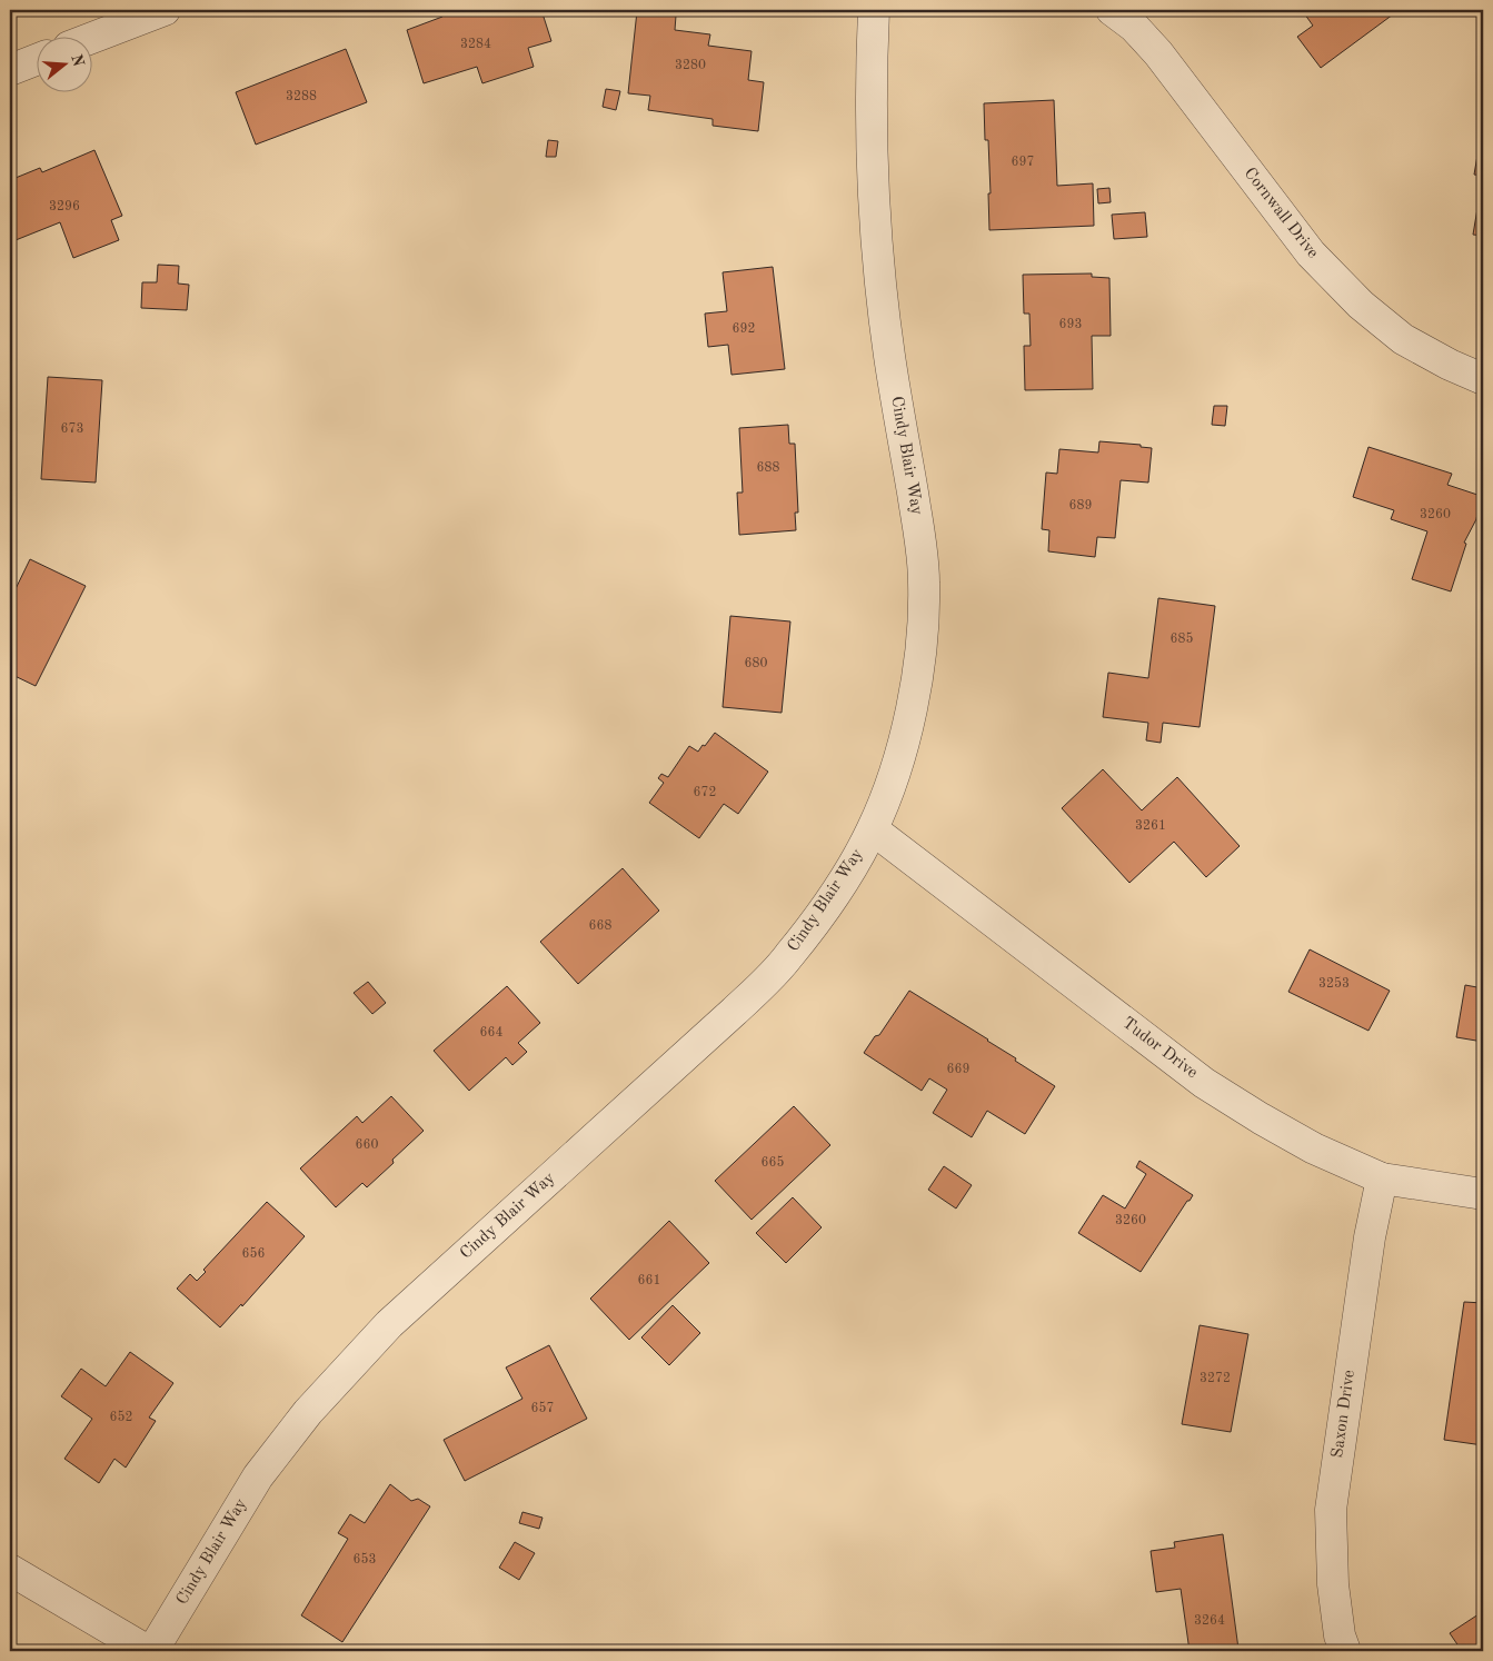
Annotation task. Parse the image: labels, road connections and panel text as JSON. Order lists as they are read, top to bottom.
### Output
{
  "streets": {
    "street": [
      "Cornwall Drive",
      "Cindy Blair Way",
      "Tudor Drive",
      "Saxon Drive"
    ]
  },
  "crossings": [
    ["Cindy Blair Way", "Tudor Drive"],
    ["Tudor Drive", "Saxon Drive"]
  ],
  "house_numbers": [
    "3284",
    "3280",
    "3288",
    "697",
    "3296",
    "693",
    "692",
    "673",
    "688",
    "689",
    "3260",
    "685",
    "680",
    "672",
    "3261",
    "668",
    "3253",
    "664",
    "669",
    "660",
    "665",
    "3260",
    "656",
    "661",
    "3272",
    "657",
    "652",
    "653",
    "3264"
  ],
  "north": "right"
}
